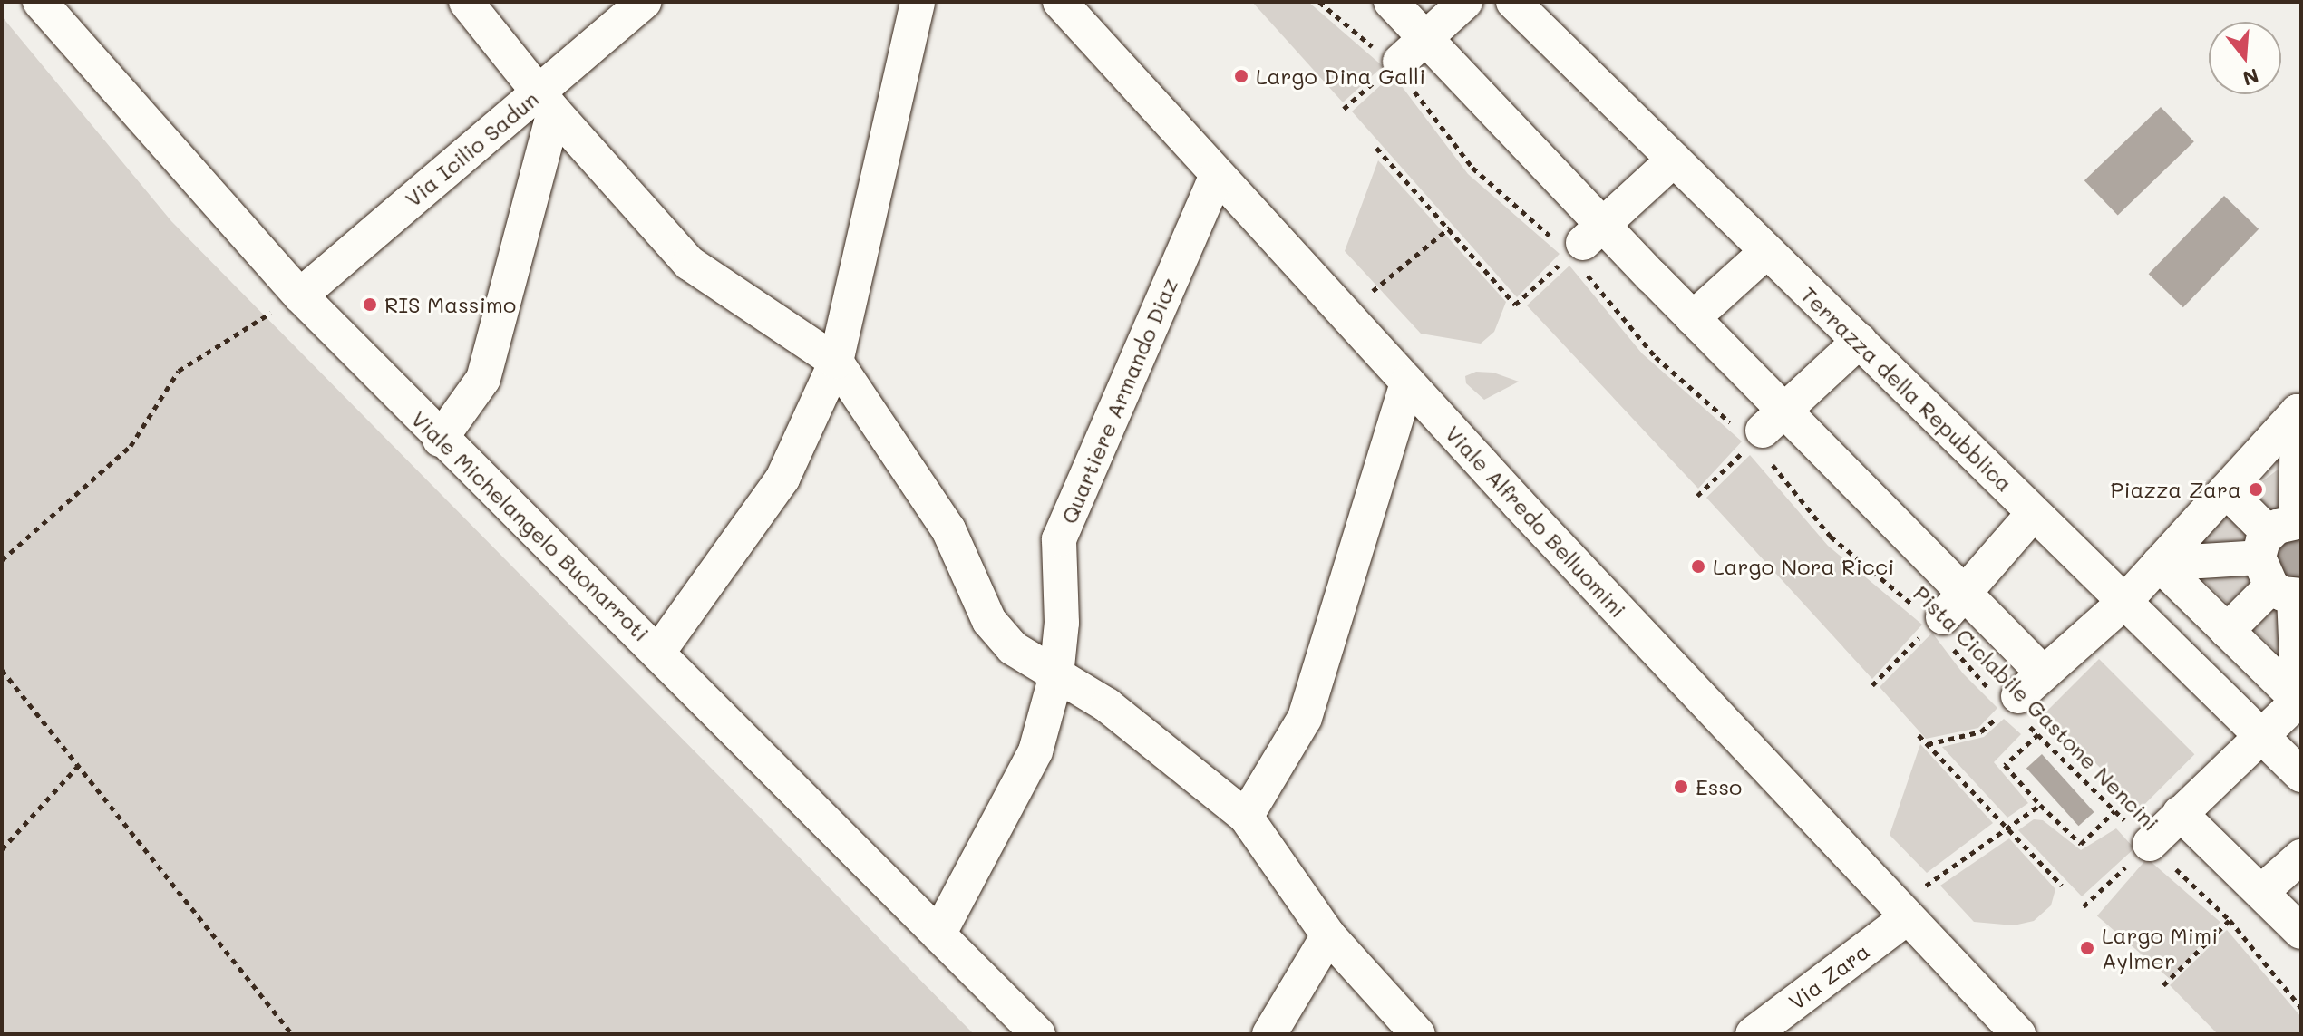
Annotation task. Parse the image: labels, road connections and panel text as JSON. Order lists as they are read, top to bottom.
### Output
{
  "streets": {
    "street": [
      "Via Icilio Sadun",
      "Terrazza della Repubblica",
      "Quartiere Armando Diaz",
      "Viale Alfredo Belluomini",
      "Viale Michelangelo Buonarroti",
      "Via Zara"
    ],
    "path": ["Pista Ciclabile Gastone Nencini"]
  },
  "crossings": [
    ["Via Icilio Sadun", "Viale Michelangelo Buonarroti"],
    ["Quartiere Armando Diaz", "Viale Alfredo Belluomini"],
    ["Quartiere Armando Diaz", "Viale Michelangelo Buonarroti"],
    ["Viale Alfredo Belluomini", "Via Zara"]
  ],
  "places": [
    "Largo Dina Galli",
    "RIS Massimo",
    "Piazza Zara",
    "Largo Nora Ricci",
    "Esso",
    "Largo Mimi Aylmer"
  ],
  "north": "bottom"
}
